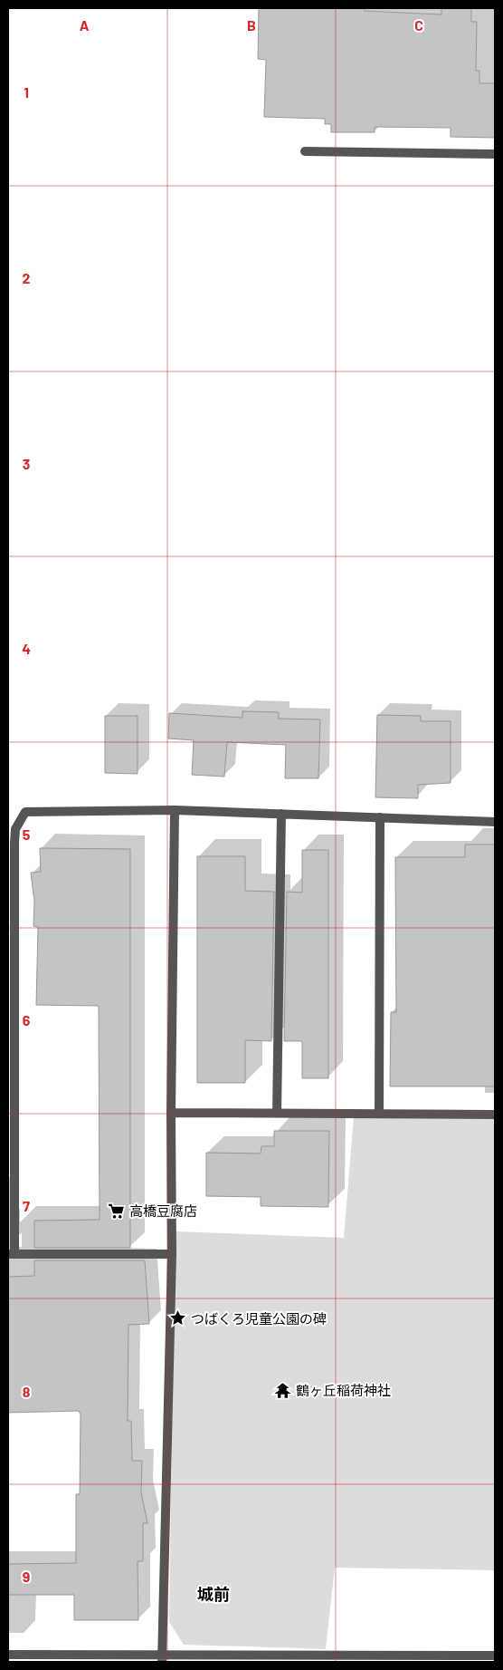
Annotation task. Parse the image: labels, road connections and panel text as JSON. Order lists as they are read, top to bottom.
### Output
{
  "districts": ["城前"],
  "places": {
    "supermarket": ["高橋豆腐店"],
    "place": ["つばくろ児童公園の碑"],
    "temple": ["鶴ヶ丘稲荷神社"]
  },
  "grid": {
    "columns": ["A", "B", "C"],
    "rows": [
      "1",
      "2",
      "3",
      "4",
      "5",
      "6",
      "7",
      "8",
      "9"
    ]
  }
}
